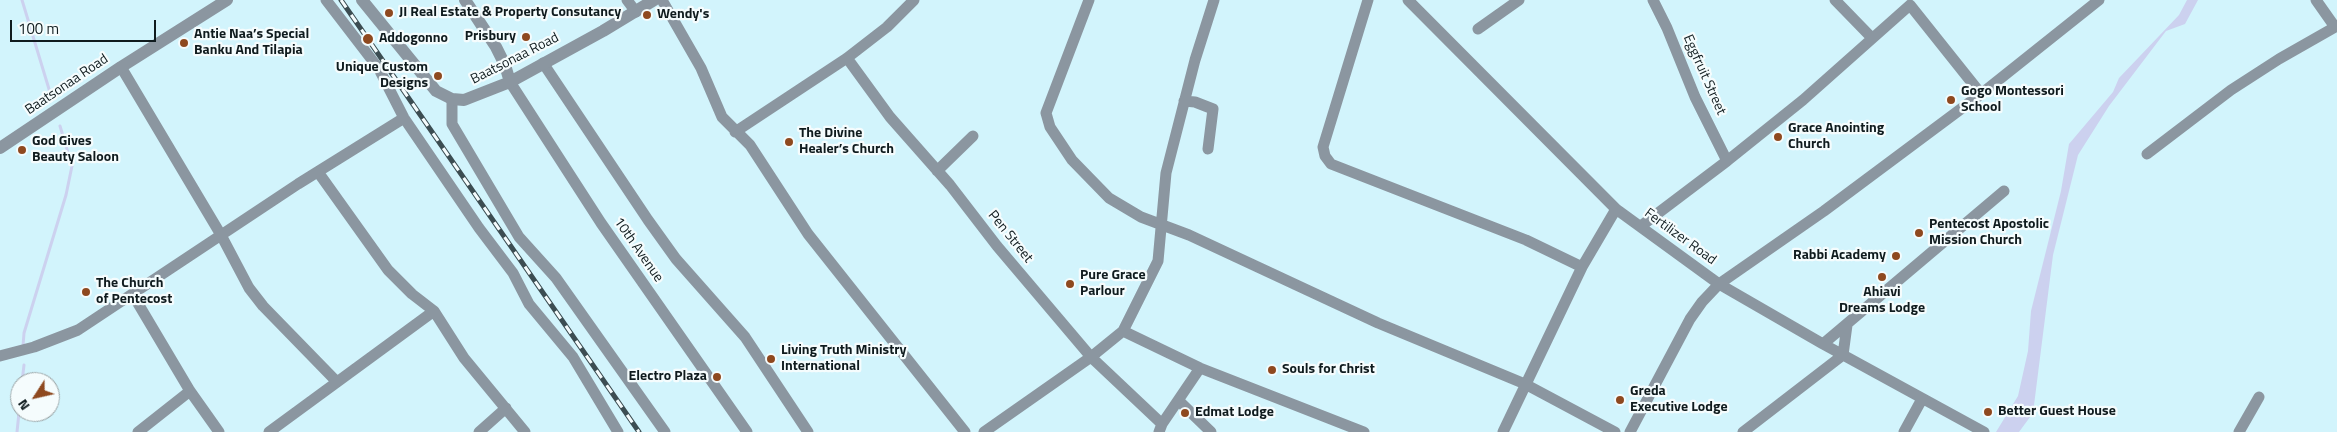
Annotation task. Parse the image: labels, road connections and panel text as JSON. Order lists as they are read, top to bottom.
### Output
{
  "streets": {
    "street": [
      "Baatsonaa Road",
      "Eggfruit Street",
      "Pen Street",
      "Fertilizer Road",
      "10th Avenue"
    ]
  },
  "crossings": [
    ["Baatsonaa Road", "10th Avenue"]
  ],
  "places": [
    "JI Real Estate & Property Consutancy",
    "Wendy's",
    "Prisbury",
    "Addogonno",
    "Antie Naa’s Special Banku And Tilapia",
    "Unique Custom Designs",
    "Gogo Montessori School",
    "Grace Anointing Church",
    "The Divine Healer’s Church",
    "God Gives Beauty Saloon",
    "Pentecost Apostolic Mission Church",
    "Rabbi Academy",
    "Ahiavi Dreams Lodge",
    "Pure Grace Parlour",
    "The Church of Pentecost",
    "Living Truth Ministry International",
    "Souls for Christ",
    "Electro Plaza",
    "Greda Executive Lodge",
    "Better Guest House",
    "Edmat Lodge"
  ],
  "scale_bar": "100 m",
  "north": "bottom left"
}
